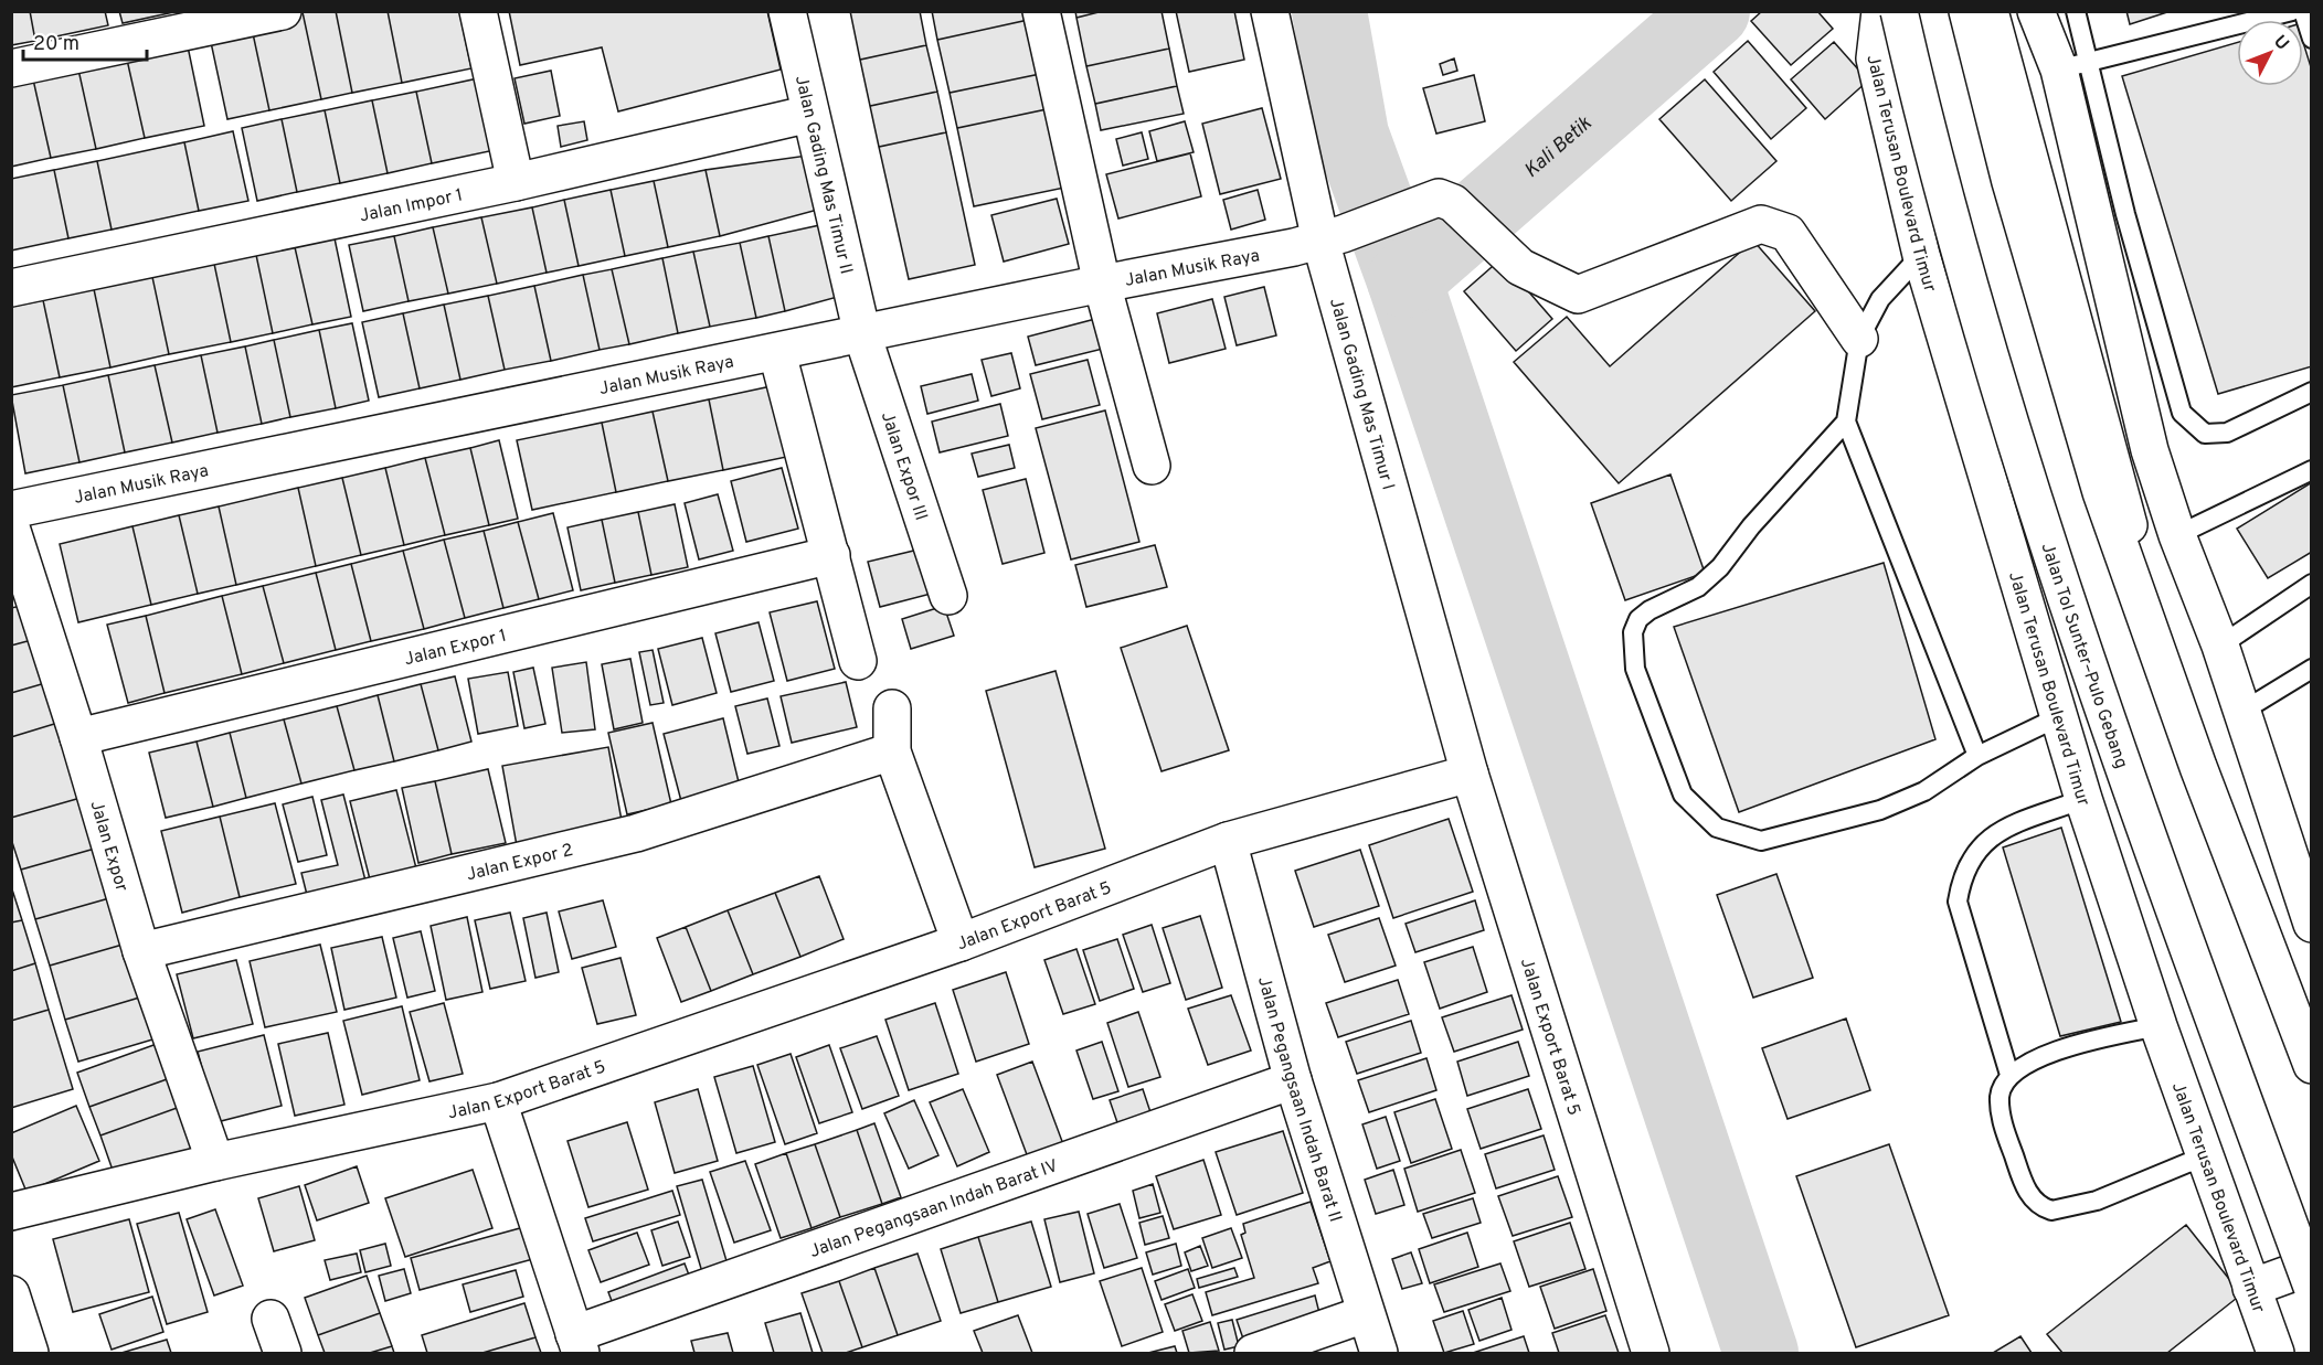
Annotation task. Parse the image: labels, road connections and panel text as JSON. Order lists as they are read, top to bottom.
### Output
{
  "streets": {
    "main road": [
      "Jalan Gading Mas Timur II",
      "Jalan Terusan Boulevard Timur",
      "Jalan Impor 1",
      "Jalan Musik Raya",
      "Jalan Gading Mas Timur I",
      "Jalan Expor III",
      "Jalan Expor 1",
      "Jalan Tol Sunter–Pulo Gebang",
      "Jalan Expor",
      "Jalan Expor 2",
      "Jalan Export Barat 5",
      "Jalan Pegangsaan Indah Barat II",
      "Jalan Pegangsaan Indah Barat IV"
    ]
  },
  "crossings": [
    ["Jalan Gading Mas Timur II", "Jalan Impor 1"],
    ["Jalan Gading Mas Timur II", "Jalan Musik Raya"],
    ["Jalan Gading Mas Timur II", "Jalan Expor III"],
    ["Jalan Musik Raya", "Jalan Gading Mas Timur I"],
    ["Jalan Musik Raya", "Jalan Expor III"],
    ["Jalan Gading Mas Timur I", "Jalan Export Barat 5"],
    ["Jalan Expor 1", "Jalan Expor"],
    ["Jalan Expor", "Jalan Expor 2"],
    ["Jalan Expor", "Jalan Export Barat 5"],
    ["Jalan Export Barat 5", "Jalan Pegangsaan Indah Barat II"],
    ["Jalan Pegangsaan Indah Barat II", "Jalan Pegangsaan Indah Barat IV"]
  ],
  "water": ["Kali Betik"],
  "scale_bar": "20 m",
  "north": "top right"
}
